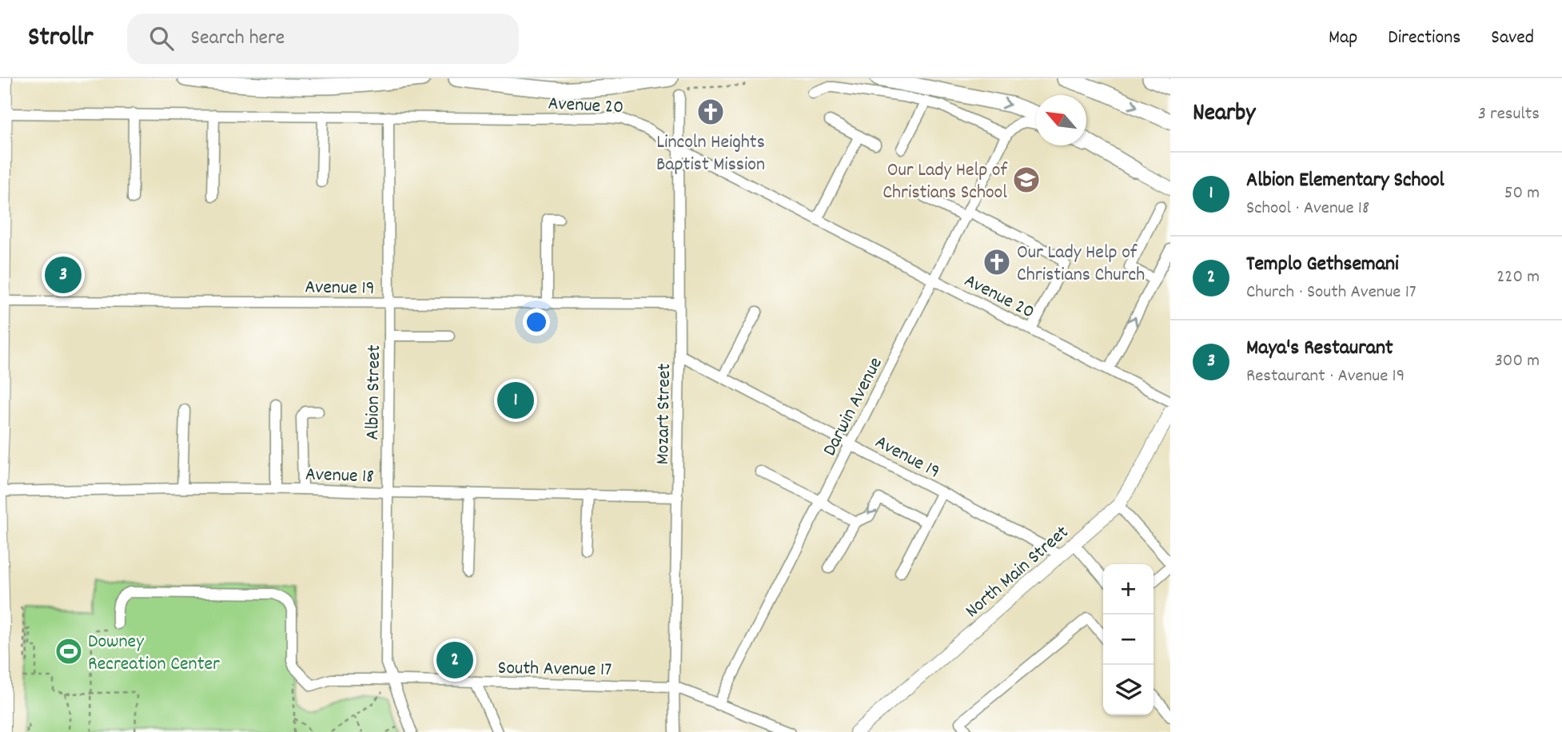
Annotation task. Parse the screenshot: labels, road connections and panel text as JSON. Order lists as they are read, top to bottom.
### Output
{
  "streets": {
    "main road": ["North Main Street"],
    "street": [
      "Avenue 20",
      "Avenue 19",
      "Albion Street",
      "Darwin Avenue",
      "Mozart Street",
      "Avenue 18",
      "South Avenue 17"
    ]
  },
  "crossings": [
    ["Avenue 20", "Albion Street"],
    ["Avenue 20", "Darwin Avenue"],
    ["Avenue 20", "Mozart Street"],
    ["Avenue 19", "Albion Street"],
    ["Avenue 19", "Darwin Avenue"],
    ["Avenue 19", "Mozart Street"],
    ["Avenue 19", "North Main Street"],
    ["Albion Street", "Avenue 18"],
    ["Albion Street", "South Avenue 17"],
    ["Darwin Avenue", "South Avenue 17"],
    ["Mozart Street", "Avenue 18"],
    ["Mozart Street", "South Avenue 17"]
  ],
  "places": {
    "church": ["Lincoln Heights Baptist Mission", "Our Lady Help of Christians Church"],
    "school or university": ["Our Lady Help of Christians School"],
    "sports": ["Downey Recreation Center"]
  },
  "north": "top left",
  "page": {
    "header": "Strollr",
    "search": "Search here",
    "nav": ["Map", "Directions", "Saved"],
    "heading": ["Nearby", "3 results"],
    "list": [
      {
        "mark": "1",
        "name": "Albion Elementary School",
        "note": "School · Avenue 18",
        "value": "50 m"
      },
      {
        "mark": "2",
        "name": "Templo Gethsemani",
        "note": "Church · South Avenue 17",
        "value": "220 m"
      },
      {
        "mark": "3",
        "name": "Maya's Restaurant",
        "note": "Restaurant · Avenue 19",
        "value": "300 m"
      }
    ],
    "pins": ["3", "1", "2"],
    "map_buttons": ["+", "−"]
  }
}
